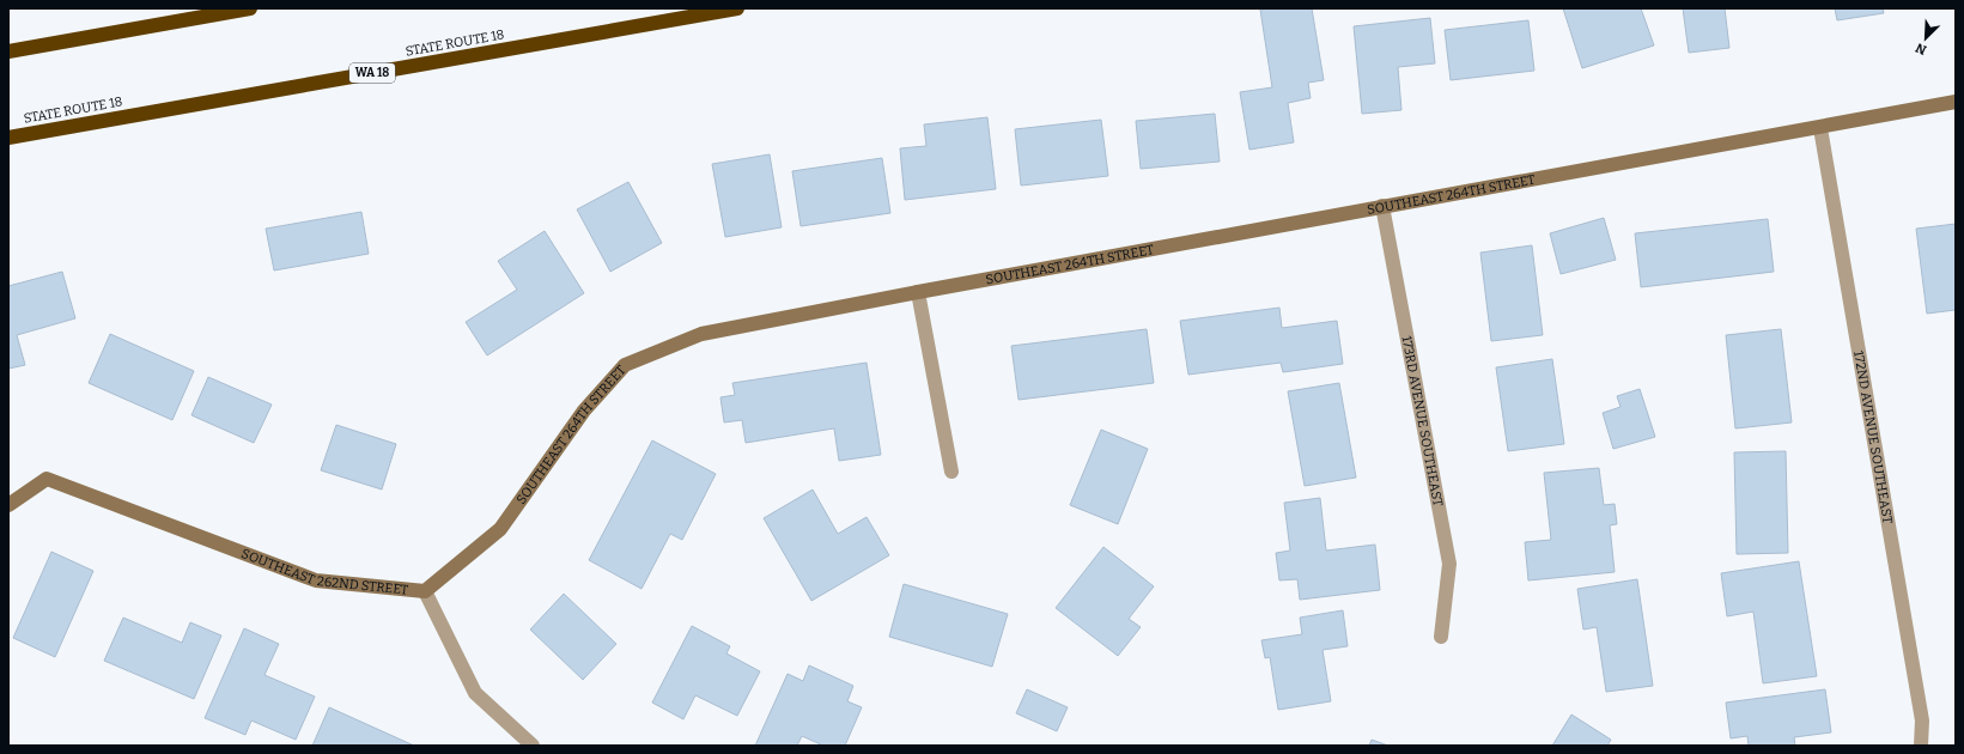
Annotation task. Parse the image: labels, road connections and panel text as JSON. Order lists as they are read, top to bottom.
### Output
{
  "streets": {
    "highway": ["STATE ROUTE 18", "WA 18"],
    "street": [
      "SOUTHEAST 264TH STREET",
      "173RD AVENUE SOUTHEAST",
      "172ND AVENUE SOUTHEAST",
      "SOUTHEAST 262ND STREET"
    ]
  },
  "crossings": [
    ["SOUTHEAST 264TH STREET", "173RD AVENUE SOUTHEAST"],
    ["SOUTHEAST 264TH STREET", "172ND AVENUE SOUTHEAST"],
    ["SOUTHEAST 264TH STREET", "SOUTHEAST 262ND STREET"]
  ],
  "north": "bottom left"
}
